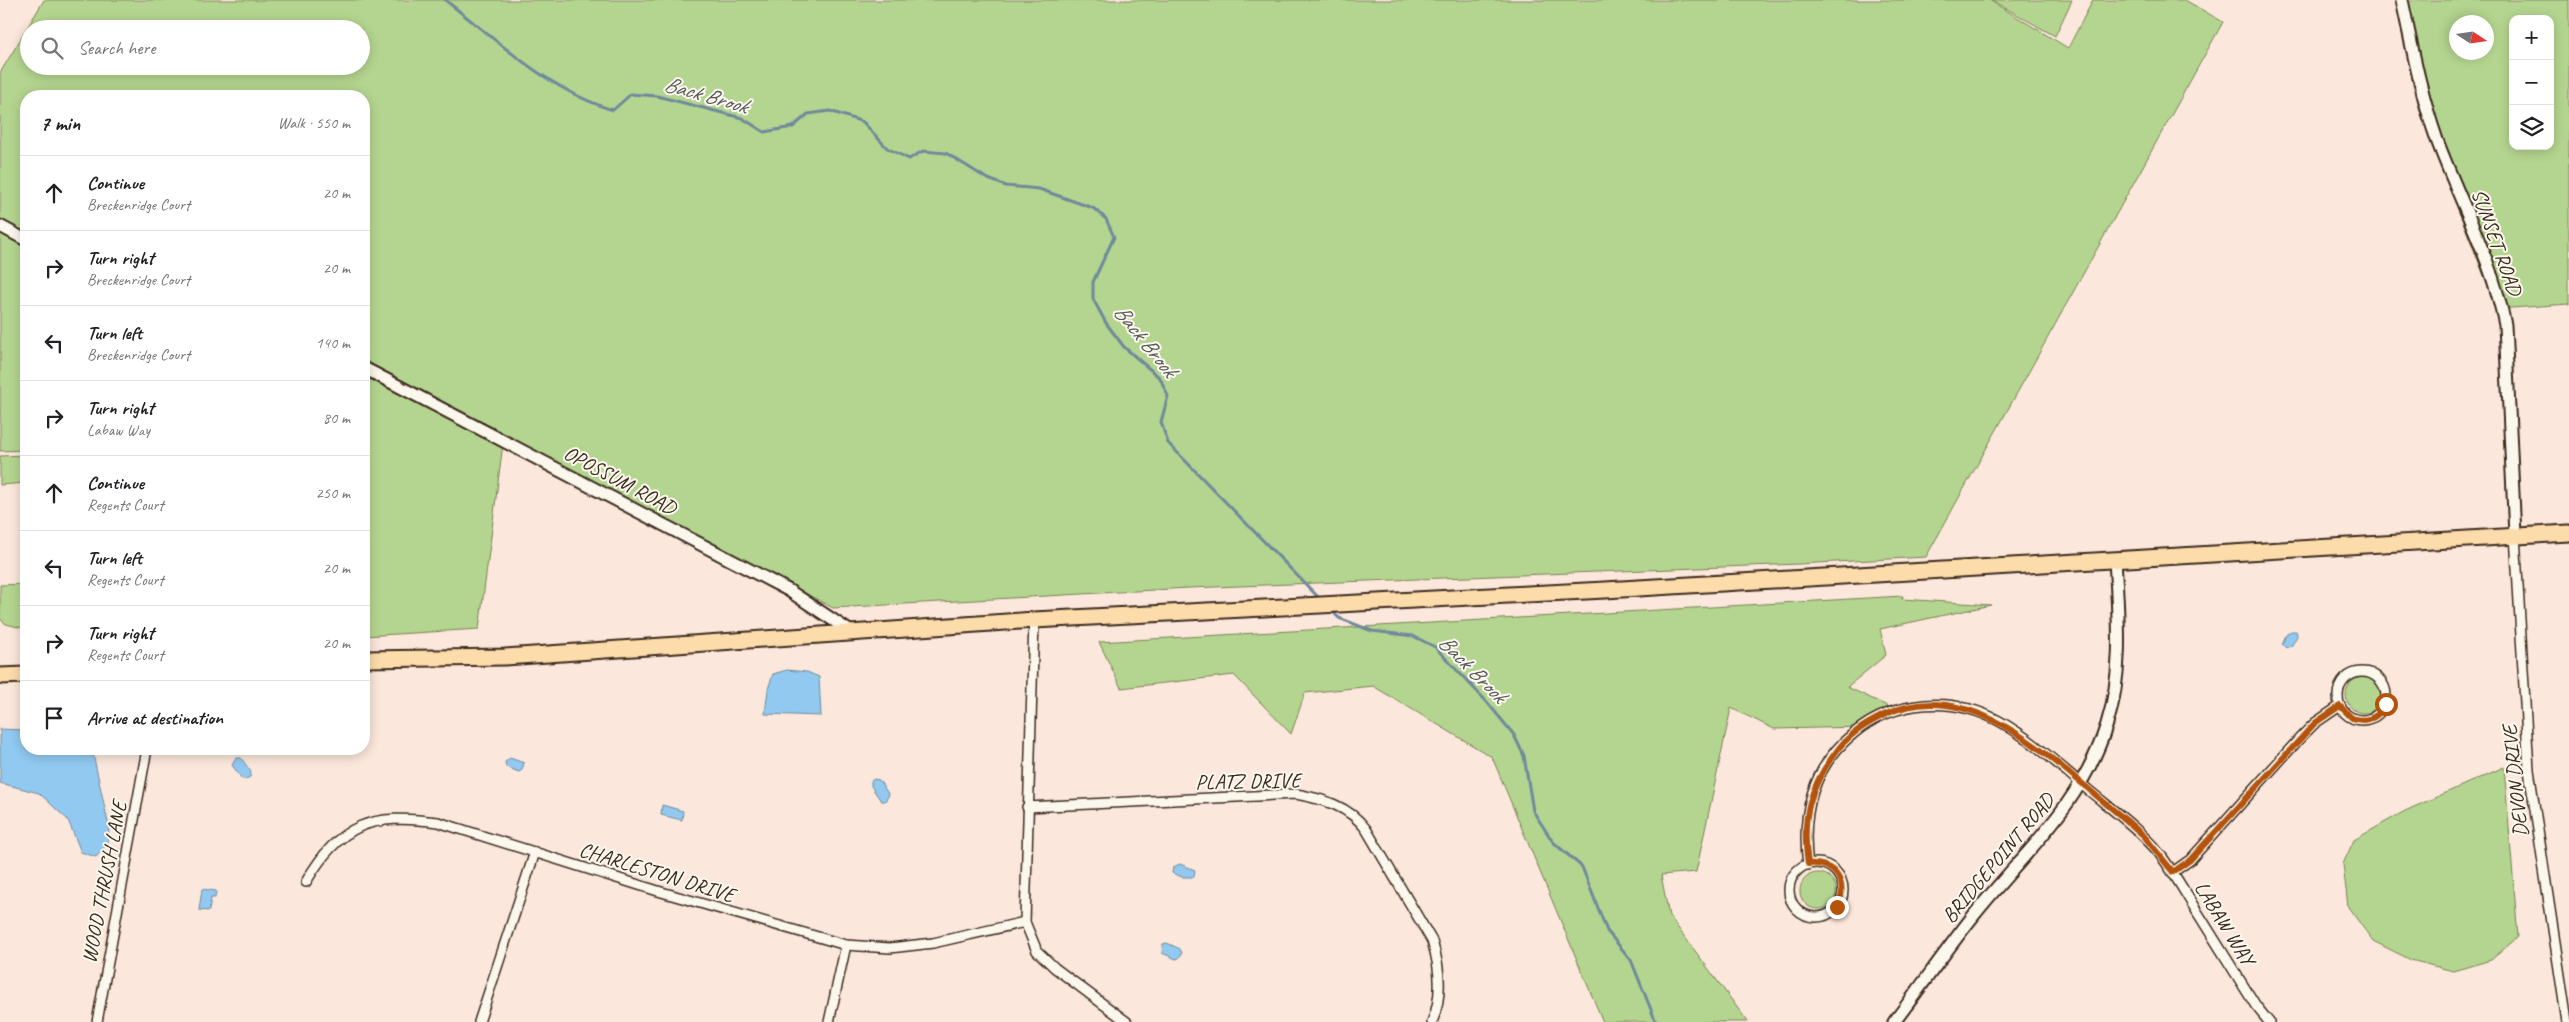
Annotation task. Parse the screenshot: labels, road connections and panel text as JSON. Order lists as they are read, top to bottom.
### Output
{
  "streets": {
    "street": [
      "SUNSET ROAD",
      "OPOSSUM ROAD",
      "PLATZ DRIVE",
      "DEVON DRIVE",
      "BRIDGEPOINT ROAD",
      "CHARLESTON DRIVE",
      "WOOD THRUSH LANE",
      "LABAW WAY"
    ]
  },
  "crossings": [
    ["SUNSET ROAD", "DEVON DRIVE"],
    ["BRIDGEPOINT ROAD", "LABAW WAY"]
  ],
  "water": ["Back Brook"],
  "north": "right",
  "page": {
    "map_buttons": ["+", "−"],
    "search": "Search here",
    "heading": ["7 min", "Walk · 550 m"],
    "list": [
      ["Continue", "Breckenridge Court", "20 m"],
      ["Turn right", "Breckenridge Court", "20 m"],
      ["Turn left", "Breckenridge Court", "140 m"],
      ["Turn right", "Labaw Way", "80 m"],
      ["Continue", "Regents Court", "250 m"],
      ["Turn left", "Regents Court", "20 m"],
      ["Turn right", "Regents Court", "20 m"],
      "Arrive at destination"
    ]
  }
}
